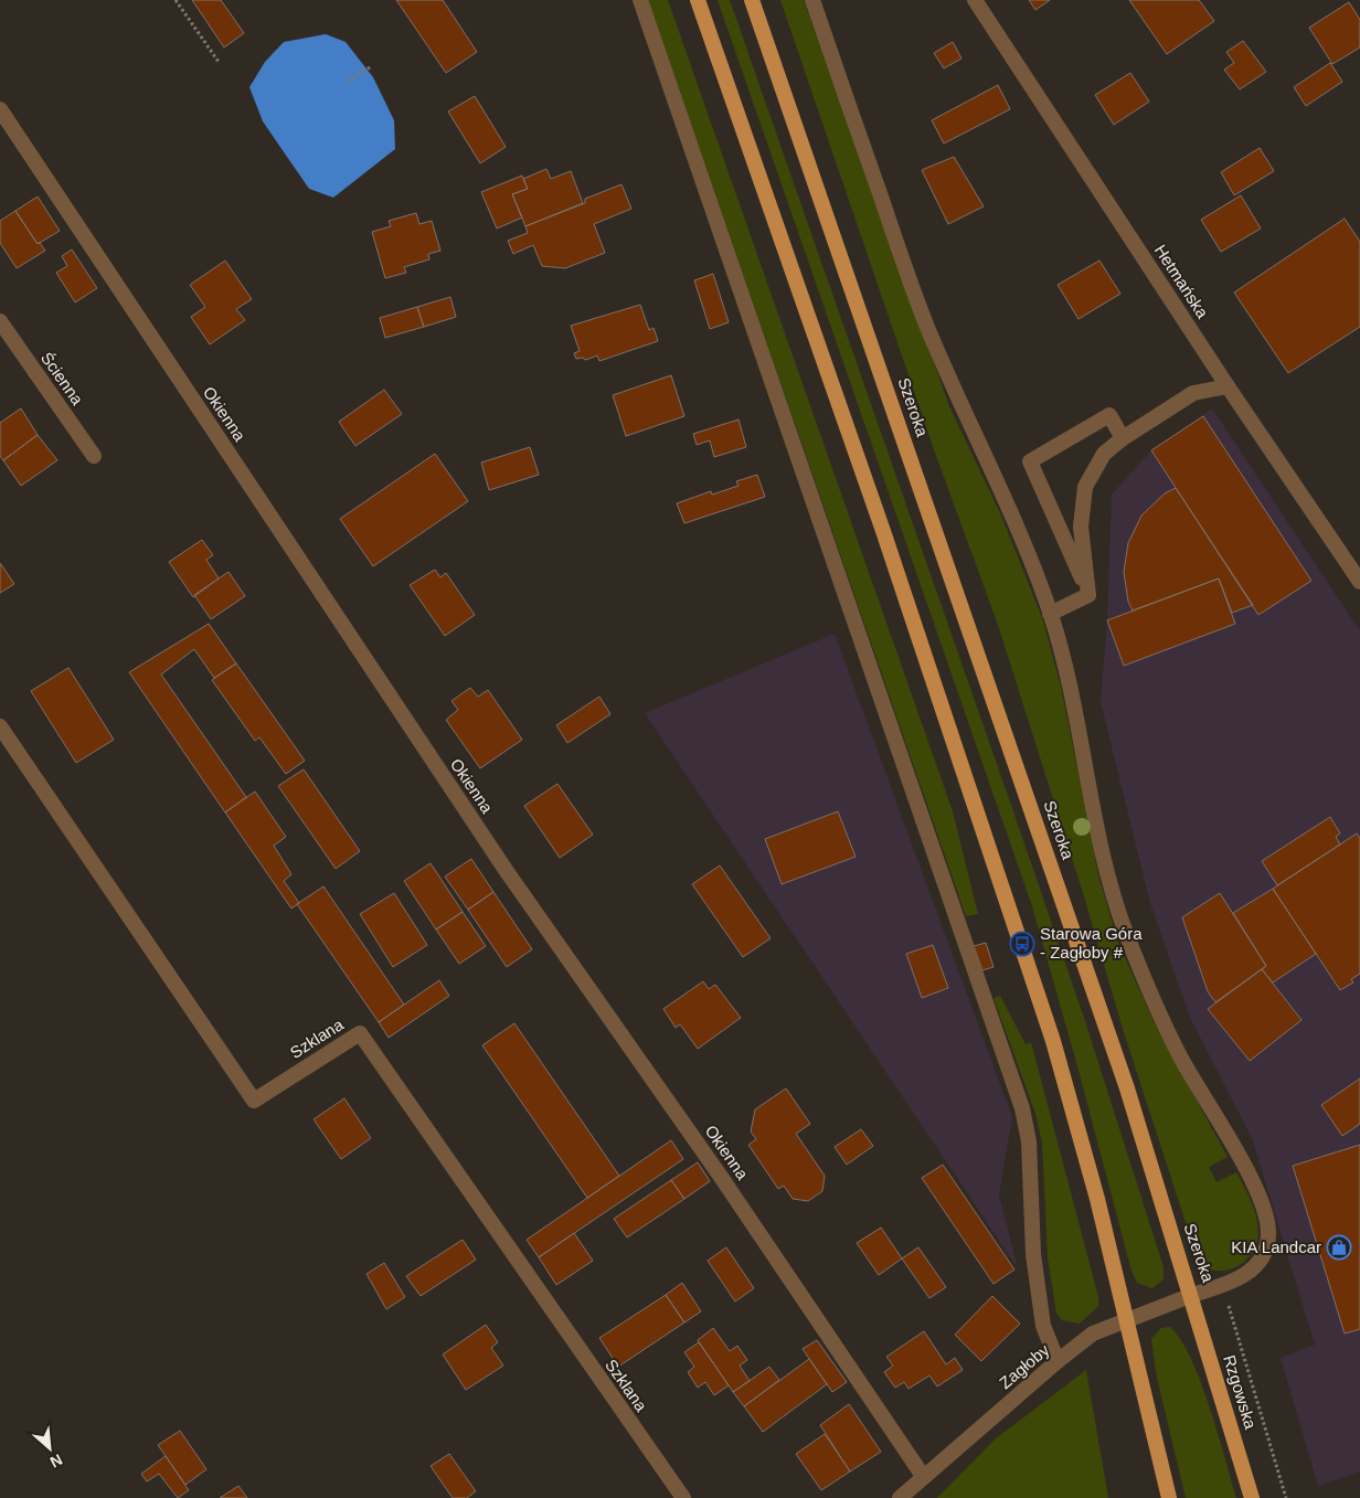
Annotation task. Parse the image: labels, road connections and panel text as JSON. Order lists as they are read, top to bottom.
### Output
{
  "streets": {
    "main road": ["Szeroka", "Rzgowska"],
    "street": [
      "Hetmańska",
      "Ścienna",
      "Okienna",
      "Szklana",
      "Zagłoby"
    ]
  },
  "crossings": [
    ["Szeroka", "Zagłoby"],
    ["Szeroka", "Rzgowska"],
    ["Okienna", "Zagłoby"],
    ["Zagłoby", "Rzgowska"]
  ],
  "places": {
    "bus stop": ["Starowa Góra - Zagłoby #"],
    "shop": ["KIA Landcar"]
  },
  "north": "bottom right"
}
